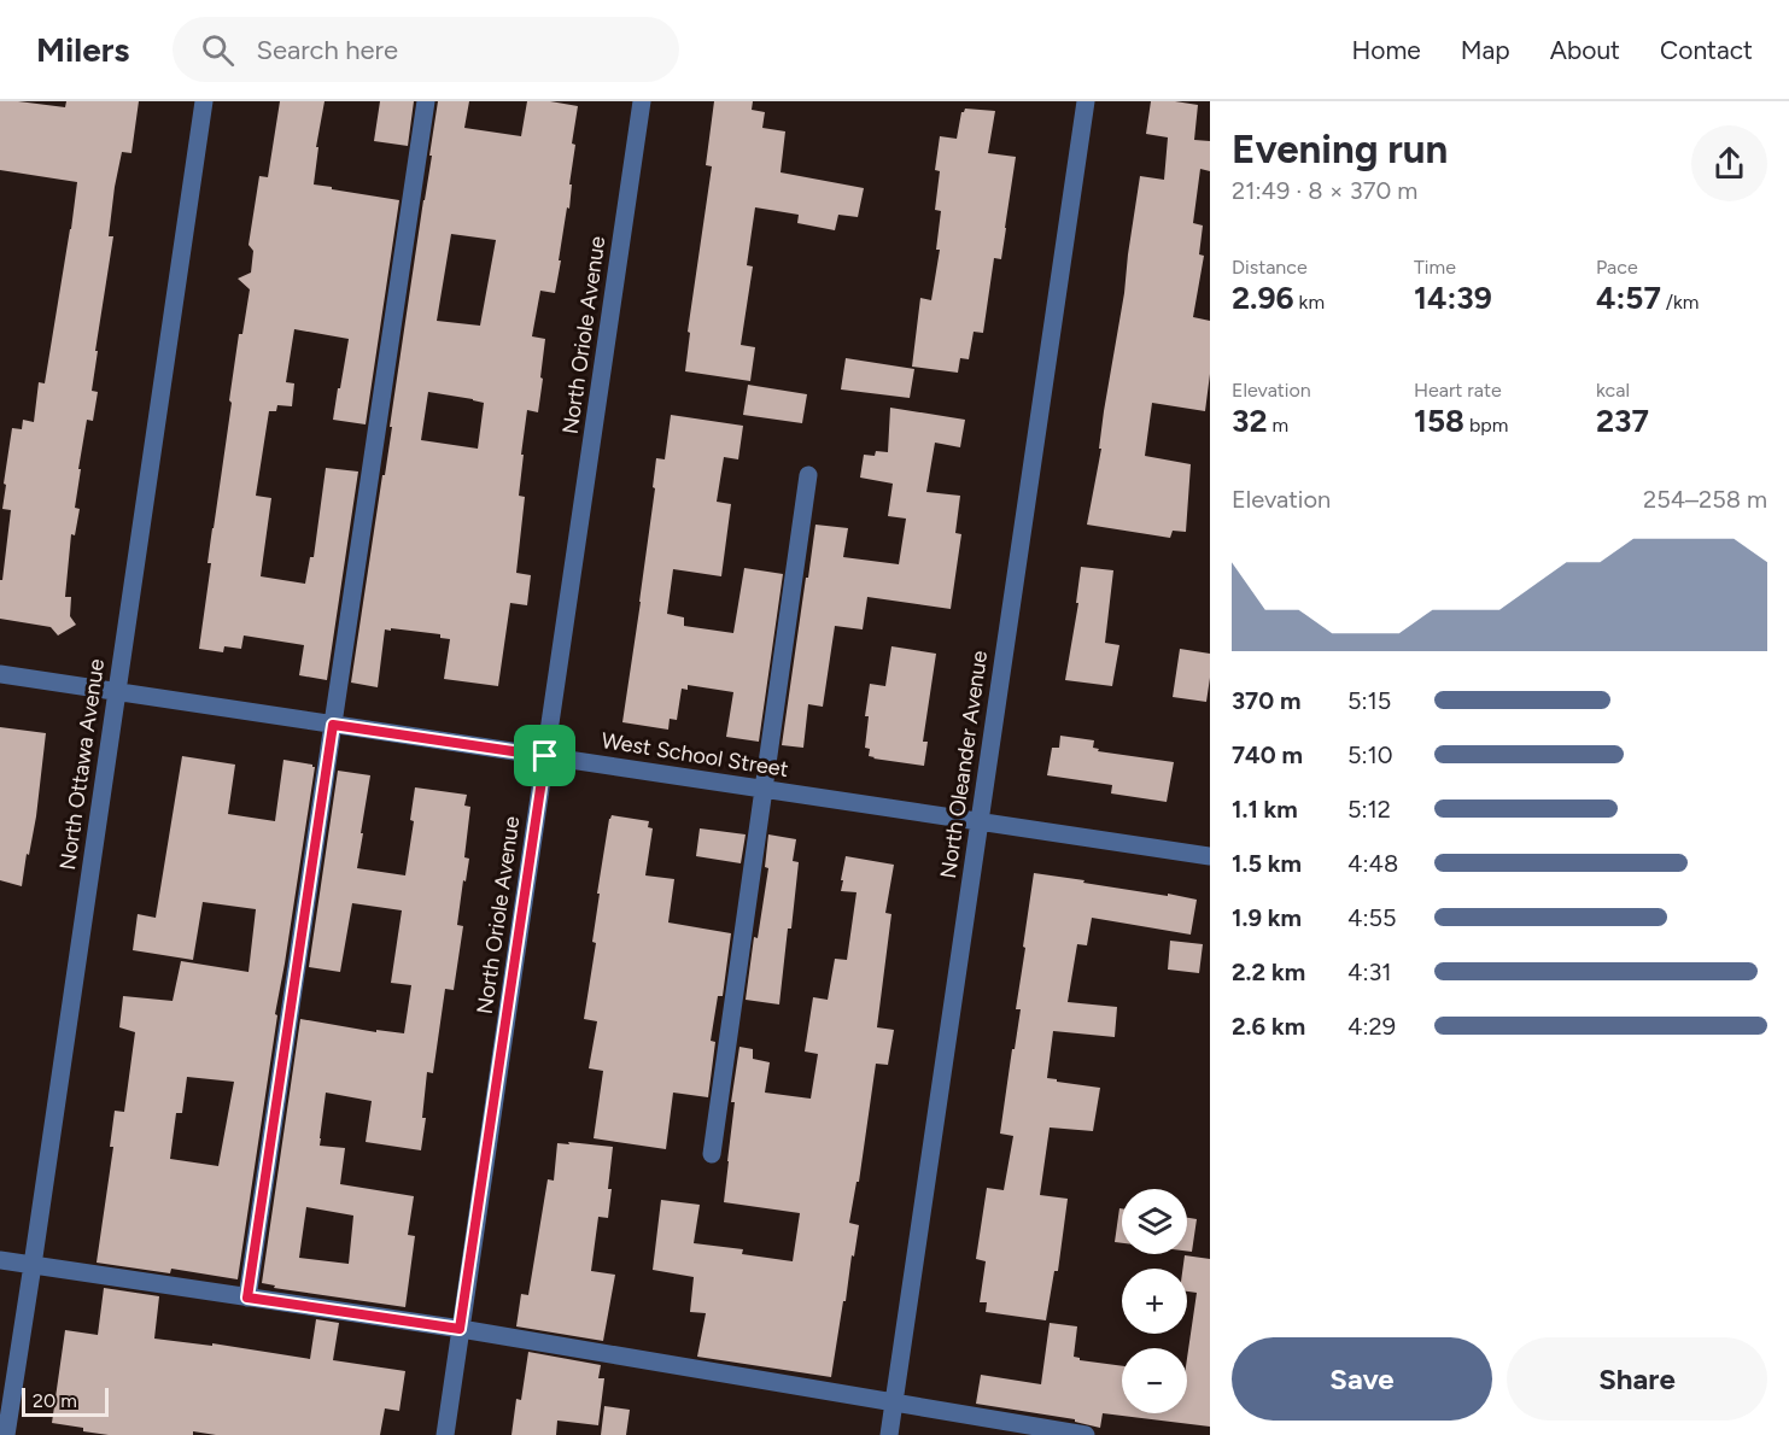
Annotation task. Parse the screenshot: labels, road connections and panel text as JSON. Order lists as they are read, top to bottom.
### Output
{
  "streets": {
    "street": [
      "North Oriole Avenue",
      "West School Street",
      "North Ottawa Avenue",
      "North Oleander Avenue"
    ]
  },
  "crossings": [
    ["North Oriole Avenue", "West School Street"],
    ["West School Street", "North Ottawa Avenue"],
    ["West School Street", "North Oleander Avenue"]
  ],
  "scale_bar": "20 m",
  "page": {
    "header": "Milers",
    "search": "Search here",
    "nav": [
      "Home",
      "Map",
      "About",
      "Contact"
    ],
    "heading": ["Evening run", "21:49 · 8 × 370 m"],
    "stats": [
      ["Distance", "2.96 km"],
      ["Time", "14:39"],
      ["Pace", "4:57 /km"],
      ["Elevation", "32 m"],
      ["Heart rate", "158 bpm"],
      ["kcal", "237"]
    ],
    "chart": ["Elevation", "254–258 m"],
    "list": [
      {
        "name": "370 m",
        "note": "5:15"
      },
      {
        "name": "740 m",
        "note": "5:10"
      },
      {
        "name": "1.1 km",
        "note": "5:12"
      },
      {
        "name": "1.5 km",
        "note": "4:48"
      },
      {
        "name": "1.9 km",
        "note": "4:55"
      },
      {
        "name": "2.2 km",
        "note": "4:31"
      },
      {
        "name": "2.6 km",
        "note": "4:29"
      }
    ],
    "map_buttons": ["+", "−"],
    "buttons": ["Save", "Share"],
    "scale": "20 m"
  }
}
